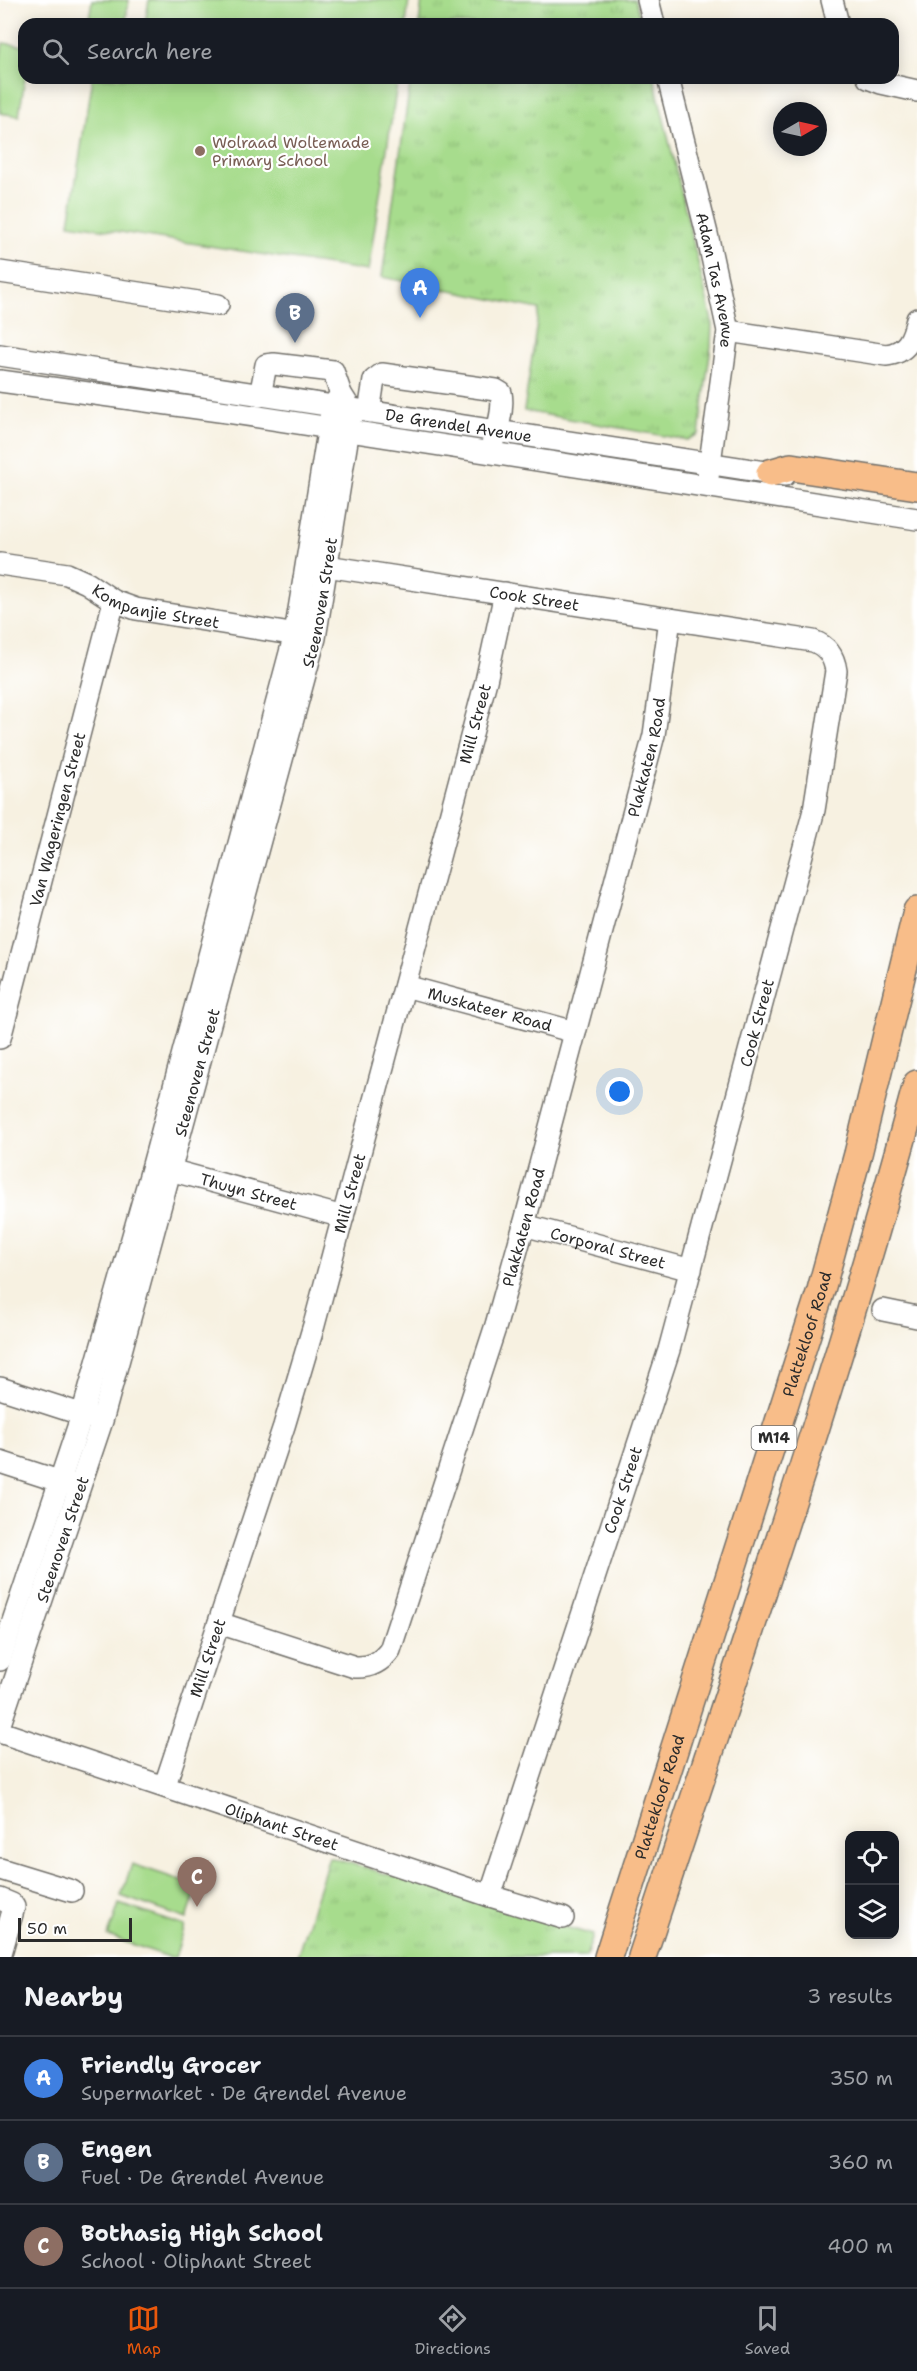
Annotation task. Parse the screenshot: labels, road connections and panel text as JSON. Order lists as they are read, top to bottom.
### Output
{
  "streets": {
    "main road": ["Plattekloof Road", "M14"],
    "street": [
      "Adam Tas Avenue",
      "De Grendel Avenue",
      "Cook Street",
      "Steenoven Street",
      "Kompanjie Street",
      "Mill Street",
      "Plakkaten Road",
      "Van Wageringen Street",
      "Muskateer Road",
      "Thuyn Street",
      "Corporal Street",
      "Oliphant Street"
    ]
  },
  "crossings": [
    ["Adam Tas Avenue", "De Grendel Avenue"],
    ["De Grendel Avenue", "Steenoven Street"],
    ["Cook Street", "Steenoven Street"],
    ["Cook Street", "Mill Street"],
    ["Cook Street", "Plakkaten Road"],
    ["Cook Street", "Corporal Street"],
    ["Cook Street", "Oliphant Street"],
    ["Steenoven Street", "Kompanjie Street"],
    ["Steenoven Street", "Thuyn Street"],
    ["Kompanjie Street", "Van Wageringen Street"],
    ["Mill Street", "Plakkaten Road"],
    ["Mill Street", "Muskateer Road"],
    ["Mill Street", "Thuyn Street"],
    ["Mill Street", "Oliphant Street"],
    ["Plakkaten Road", "Muskateer Road"],
    ["Plakkaten Road", "Corporal Street"]
  ],
  "places": ["Wolraad Woltemade Primary School"],
  "scale_bar": "50 m",
  "north": "right",
  "page": {
    "search": "Search here",
    "pins": ["A", "B", "C"],
    "scale": "50 m",
    "heading": ["Nearby", "3 results"],
    "list": [
      {
        "mark": "A",
        "name": "Friendly Grocer",
        "note": "Supermarket · De Grendel Avenue",
        "value": "350 m"
      },
      {
        "mark": "B",
        "name": "Engen",
        "note": "Fuel · De Grendel Avenue",
        "value": "360 m"
      },
      {
        "mark": "C",
        "name": "Bothasig High School",
        "note": "School · Oliphant Street",
        "value": "400 m"
      }
    ],
    "nav": ["Map", "Directions", "Saved"]
  }
}
